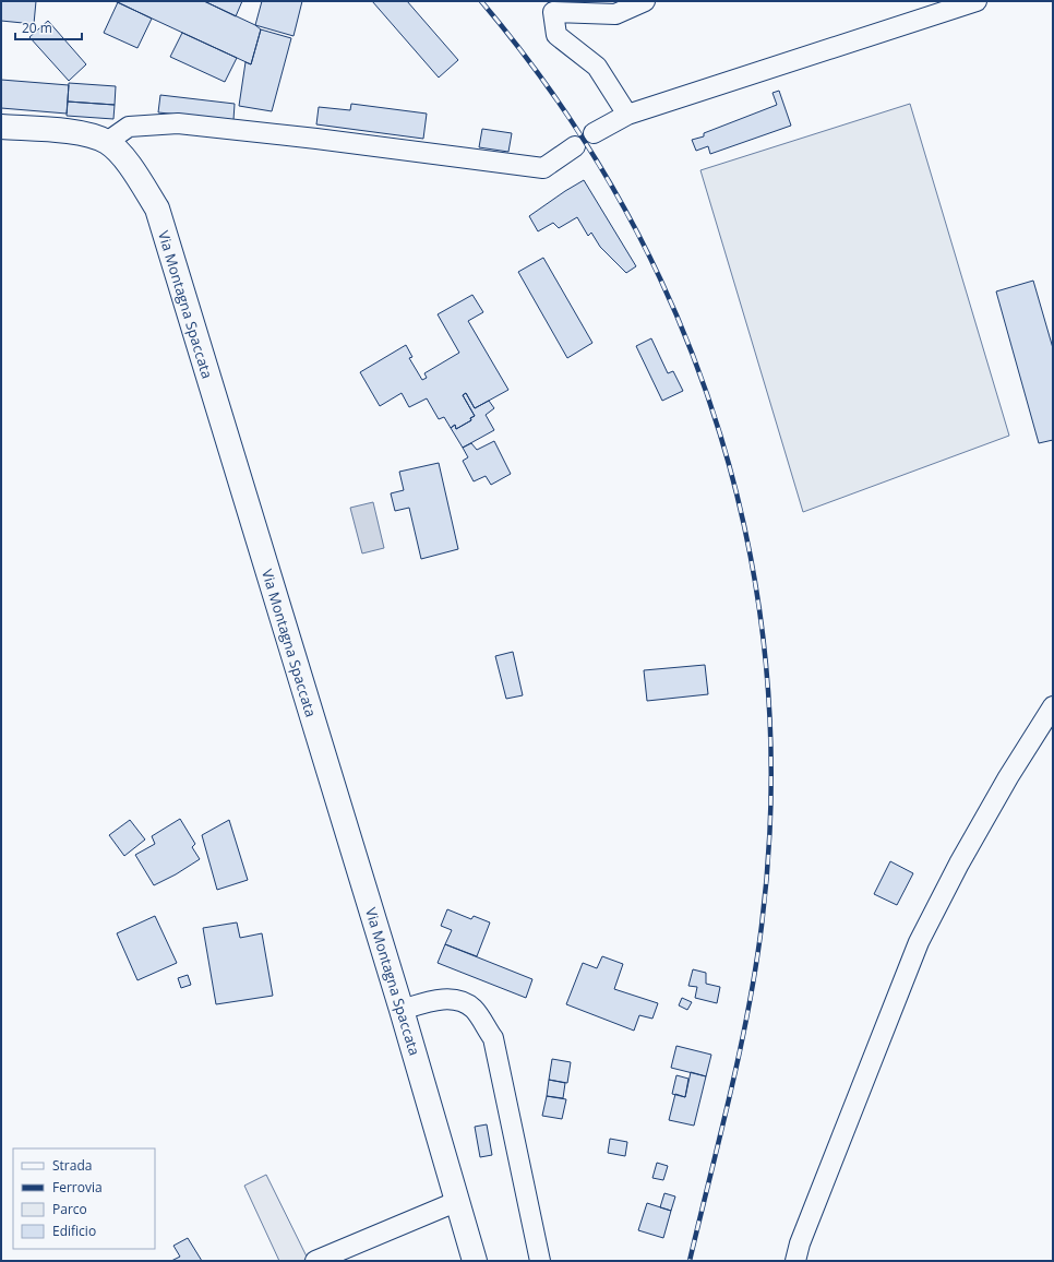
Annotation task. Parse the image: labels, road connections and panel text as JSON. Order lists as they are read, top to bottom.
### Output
{
  "streets": {
    "main road": ["Via Montagna Spaccata"]
  },
  "legend": [
    "Strada",
    "Ferrovia",
    "Parco",
    "Edificio"
  ],
  "scale_bar": "20 m"
}
